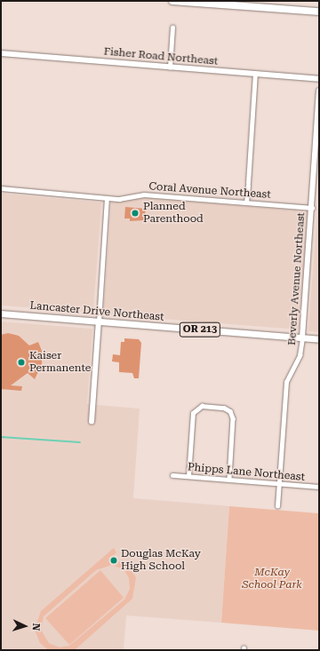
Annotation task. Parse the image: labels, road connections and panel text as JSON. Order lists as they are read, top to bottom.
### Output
{
  "streets": {
    "main road": ["Lancaster Drive Northeast", "OR 213"],
    "street": [
      "Fisher Road Northeast",
      "Coral Avenue Northeast",
      "Beverly Avenue Northeast",
      "Phipps Lane Northeast"
    ]
  },
  "crossings": [
    ["Coral Avenue Northeast", "Beverly Avenue Northeast"],
    ["Beverly Avenue Northeast", "Lancaster Drive Northeast"],
    ["Beverly Avenue Northeast", "Phipps Lane Northeast"]
  ],
  "parks": ["McKay School Park"],
  "places": ["Planned Parenthood", "Kaiser Permanente", "Douglas McKay High School"],
  "north": "right"
}
